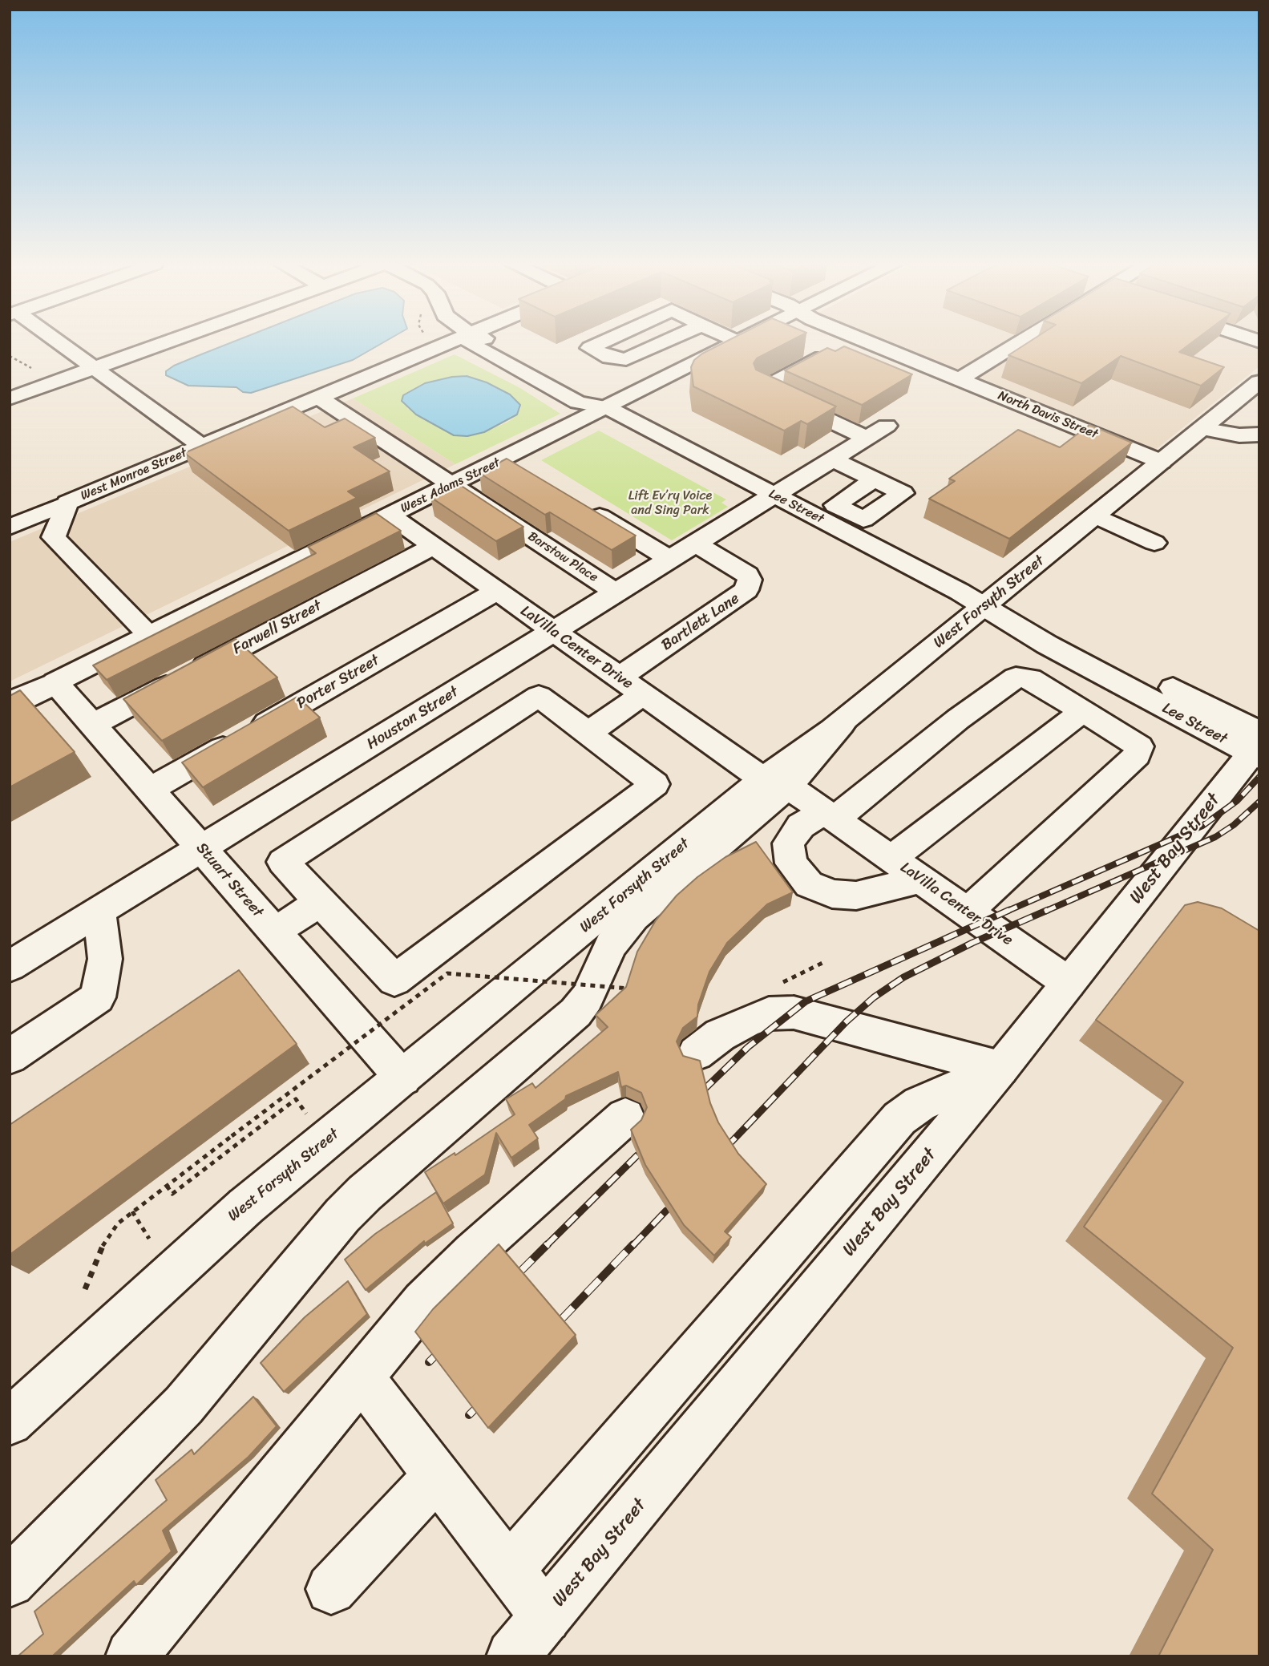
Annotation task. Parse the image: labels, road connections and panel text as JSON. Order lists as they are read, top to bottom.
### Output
{
  "streets": {
    "main road": [
      "North Davis Street",
      "West Monroe Street",
      "West Adams Street",
      "Lee Street",
      "Barstow Place",
      "West Forsyth Street",
      "Bartlett Lane",
      "Farwell Street",
      "LaVilla Center Drive",
      "Porter Street",
      "Houston Street",
      "West Bay Street",
      "Stuart Street"
    ]
  },
  "crossings": [
    ["North Davis Street", "West Forsyth Street"],
    ["West Monroe Street", "Barstow Place"],
    ["West Adams Street", "Lee Street"],
    ["West Adams Street", "Barstow Place"],
    ["West Adams Street", "LaVilla Center Drive"],
    ["West Adams Street", "Stuart Street"],
    ["Lee Street", "West Forsyth Street"],
    ["Lee Street", "Houston Street"],
    ["Lee Street", "West Bay Street"],
    ["Barstow Place", "Houston Street"],
    ["West Forsyth Street", "LaVilla Center Drive"],
    ["West Forsyth Street", "Stuart Street"],
    ["Bartlett Lane", "LaVilla Center Drive"],
    ["Bartlett Lane", "Houston Street"],
    ["Farwell Street", "LaVilla Center Drive"],
    ["Farwell Street", "Stuart Street"],
    ["LaVilla Center Drive", "Porter Street"],
    ["LaVilla Center Drive", "Houston Street"],
    ["LaVilla Center Drive", "West Bay Street"],
    ["Porter Street", "Stuart Street"],
    ["Houston Street", "Stuart Street"]
  ],
  "parks": ["Lift Ev’ry Voice and Sing Park"]
}
